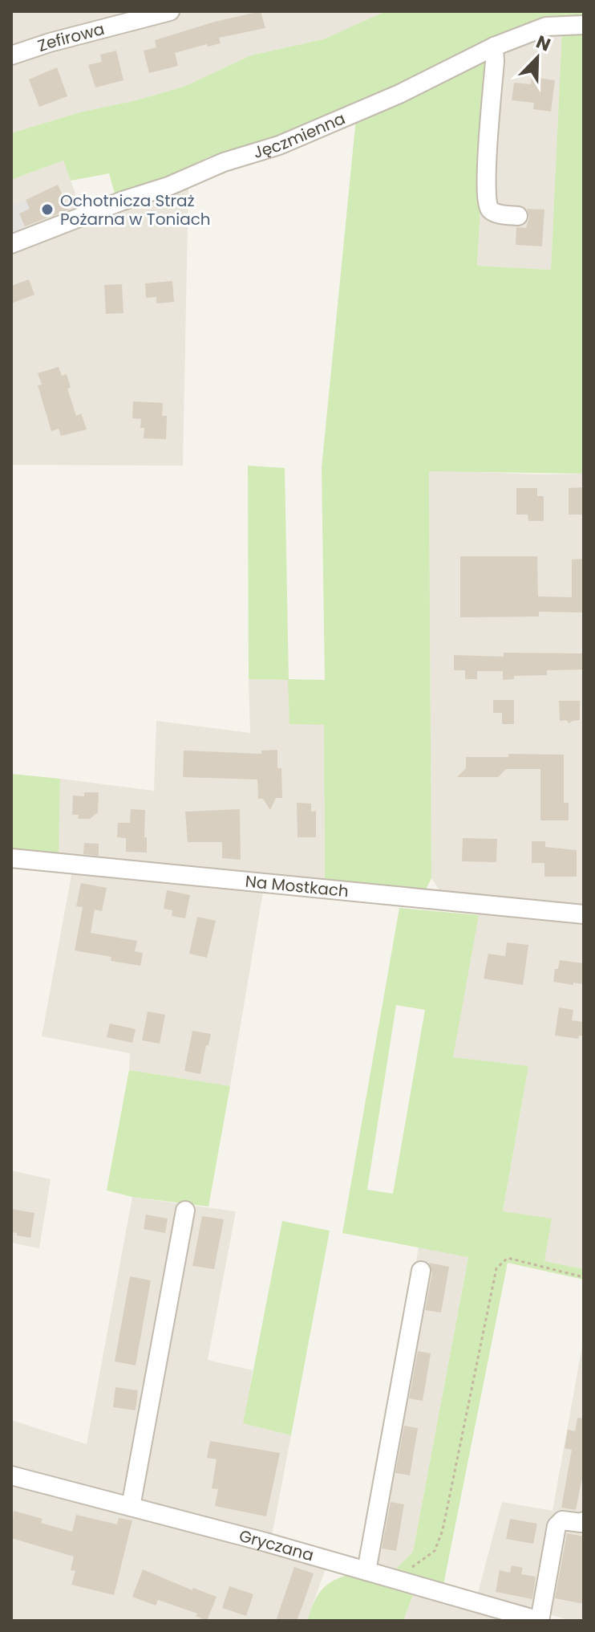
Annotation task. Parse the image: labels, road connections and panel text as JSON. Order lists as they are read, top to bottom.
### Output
{
  "streets": {
    "street": [
      "Zefirowa",
      "Jęczmienna",
      "Na Mostkach",
      "Gryczana"
    ]
  },
  "places": ["Ochotnicza Straż Pożarna w Toniach"],
  "north": "top right"
}
